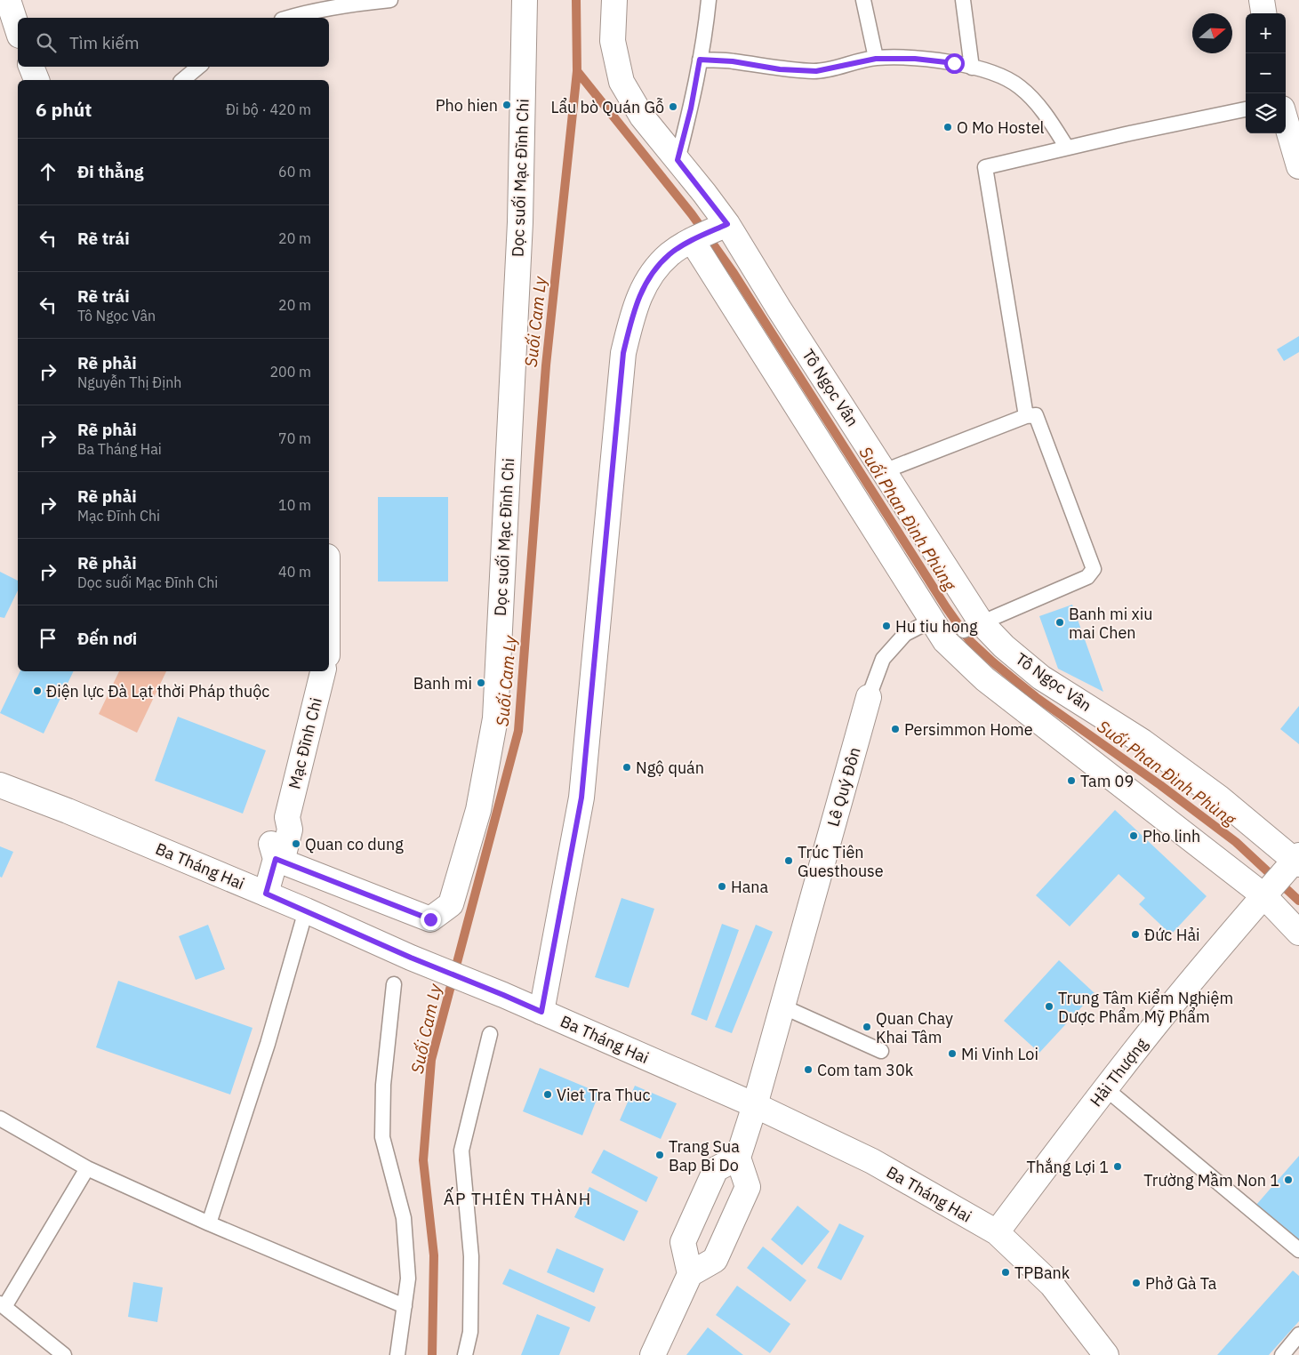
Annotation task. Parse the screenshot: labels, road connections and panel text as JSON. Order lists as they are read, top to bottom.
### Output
{
  "streets": {
    "street": [
      "Dọc suối Mạc Đĩnh Chi",
      "Tô Ngọc Vân",
      "Mạc Đĩnh Chi",
      "Lê Quý Đôn",
      "Ba Tháng Hai",
      "Hải Thượng"
    ]
  },
  "crossings": [
    ["Dọc suối Mạc Đĩnh Chi", "Mạc Đĩnh Chi"],
    ["Tô Ngọc Vân", "Lê Quý Đôn"],
    ["Tô Ngọc Vân", "Hải Thượng"],
    ["Mạc Đĩnh Chi", "Ba Tháng Hai"],
    ["Lê Quý Đôn", "Ba Tháng Hai"],
    ["Ba Tháng Hai", "Hải Thượng"]
  ],
  "districts": ["ẤP THIÊN THÀNH"],
  "water": ["Suối Cam Ly", "Suối Phan Đình Phùng"],
  "places": [
    "Pho hien",
    "Lẩu bò Quán Gỗ",
    "O Mo Hostel",
    "Banh mi xiu mai Chen",
    "Hu tiu hong",
    "Banh mi",
    "Điện lực Đà Lạt thời Pháp thuộc",
    "Persimmon Home",
    "Ngộ quán",
    "Tam 09",
    "Pho linh",
    "Quan co dung",
    "Trúc Tiên Guesthouse",
    "Hana",
    "Đức Hải",
    "Trung Tâm Kiểm Nghiệm Dược Phẩm Mỹ Phẩm",
    "Quan Chay Khai Tâm",
    "Mi Vinh Loi",
    "Com tam 30k",
    "Viet Tra Thuc",
    "Trang Sua Bap Bi Do",
    "Thắng Lợi 1",
    "Trường Mầm Non 1",
    "TPBank",
    "Phở Gà Ta"
  ],
  "north": "right",
  "page": {
    "map_buttons": ["+", "−"],
    "search": "Tìm kiếm",
    "heading": ["6 phút", "Đi bộ · 420 m"],
    "list": [
      ["Đi thẳng", "60 m"],
      ["Rẽ trái", "20 m"],
      ["Rẽ trái", "Tô Ngọc Vân", "20 m"],
      ["Rẽ phải", "Nguyễn Thị Định", "200 m"],
      ["Rẽ phải", "Ba Tháng Hai", "70 m"],
      ["Rẽ phải", "Mạc Đĩnh Chi", "10 m"],
      ["Rẽ phải", "Dọc suối Mạc Đĩnh Chi", "40 m"],
      "Đến nơi"
    ]
  }
}
